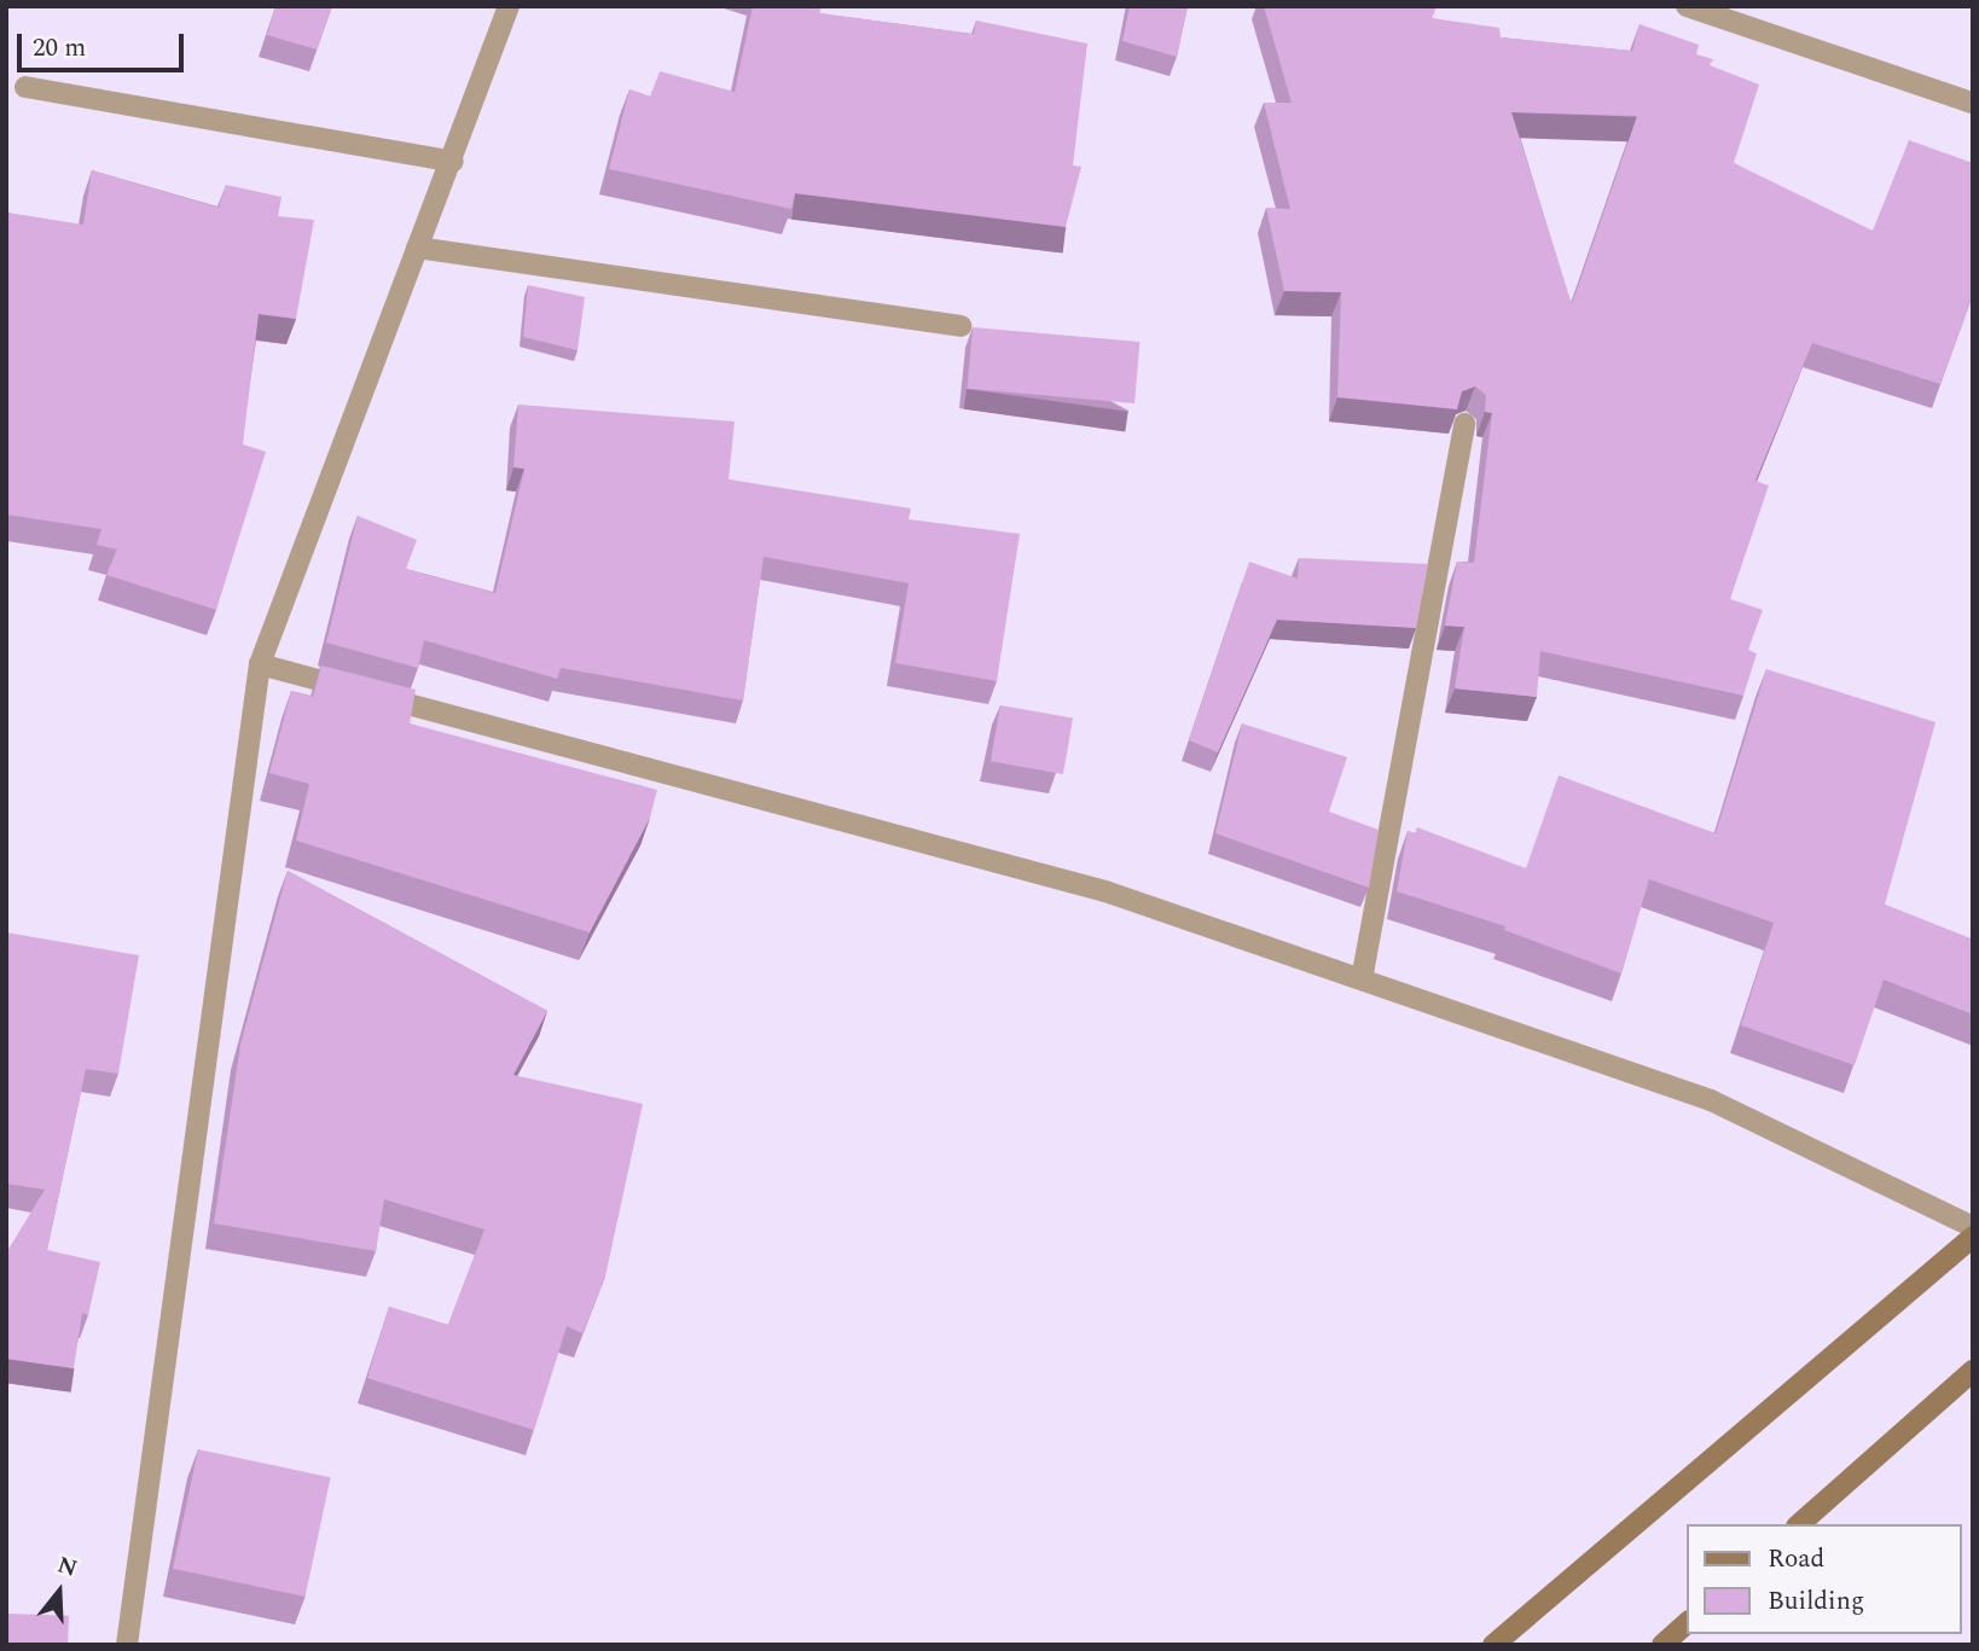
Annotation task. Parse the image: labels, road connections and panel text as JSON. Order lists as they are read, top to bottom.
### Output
{
  "legend": ["Road", "Building"],
  "scale_bar": "20 m",
  "north": "top"
}
